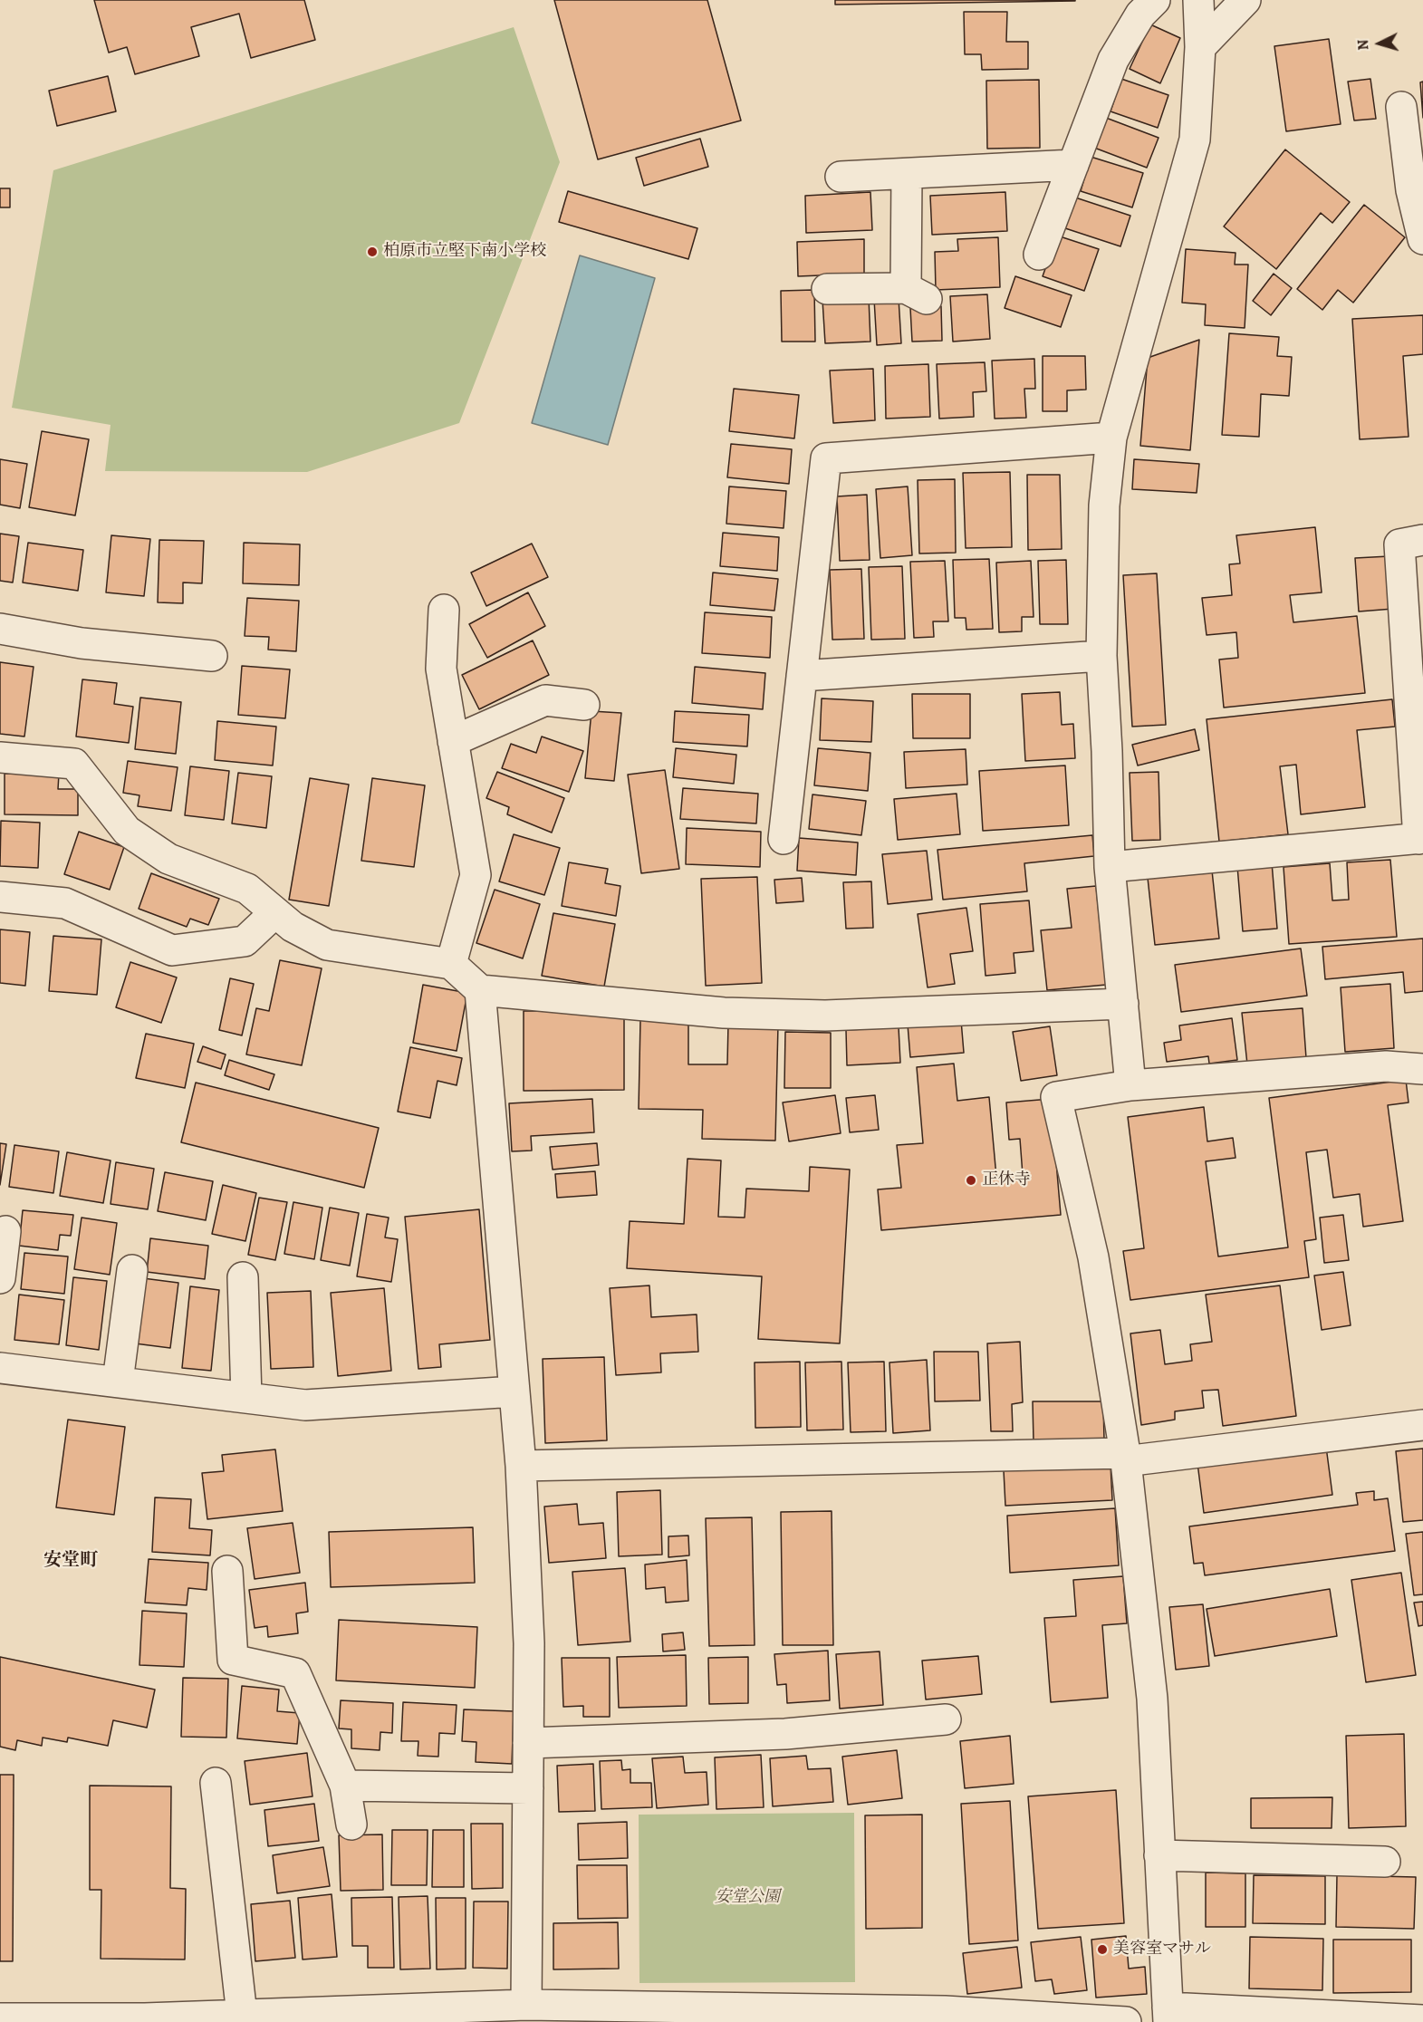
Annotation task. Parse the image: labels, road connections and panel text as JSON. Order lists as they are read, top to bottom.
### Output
{
  "districts": ["安堂町"],
  "parks": ["安堂公園"],
  "places": ["柏原市立堅下南小学校", "正休寺", "美容室マサル"],
  "north": "left"
}
